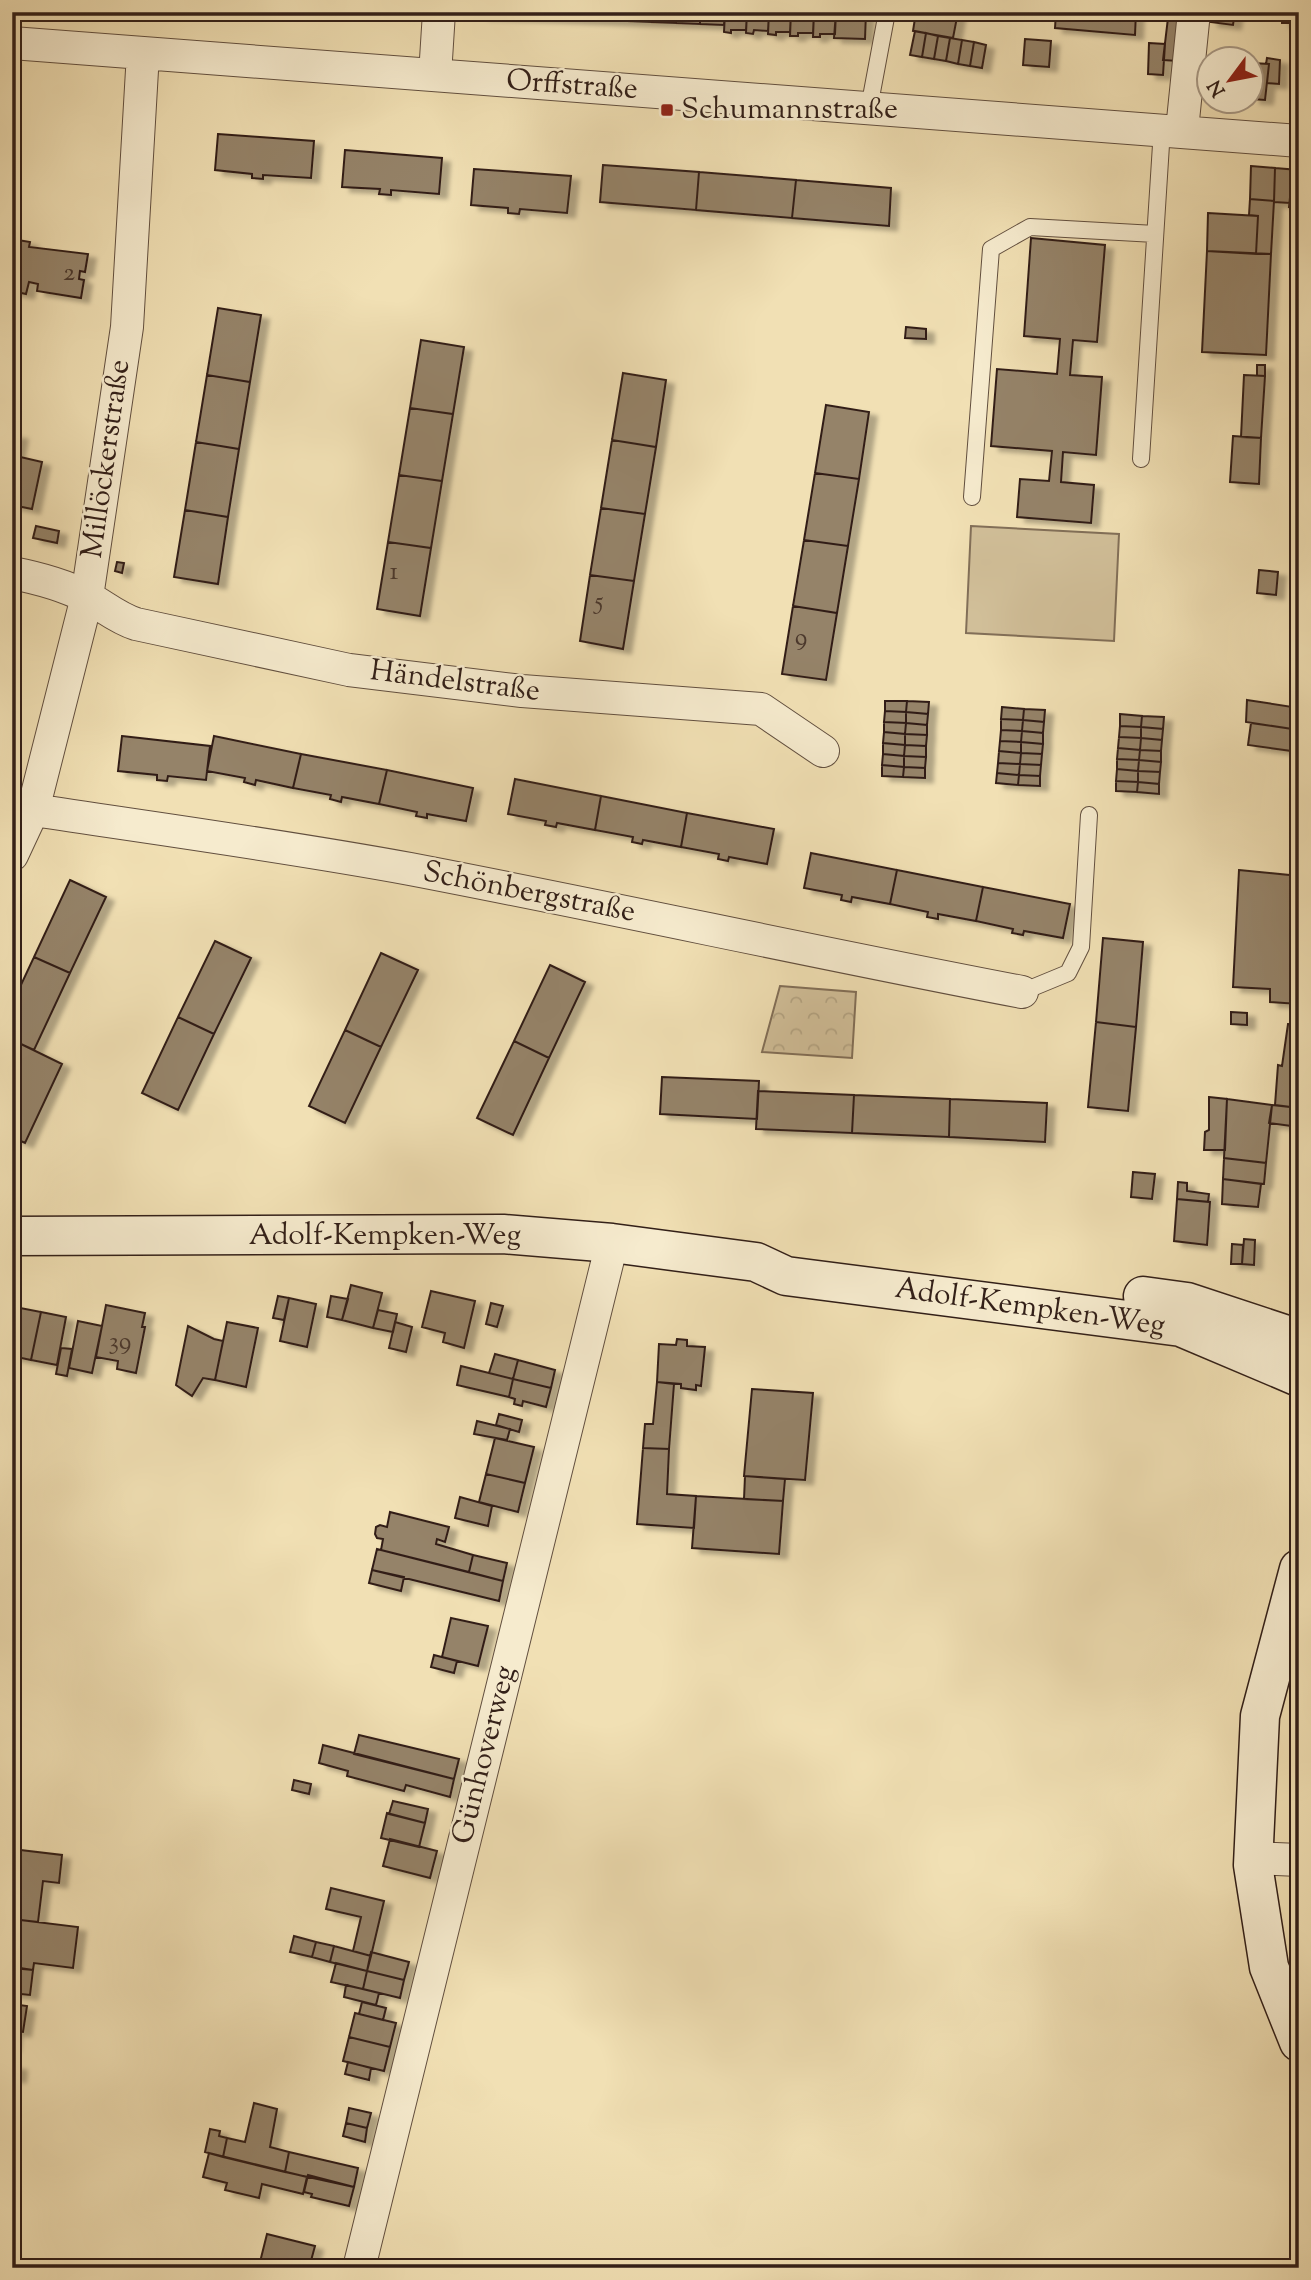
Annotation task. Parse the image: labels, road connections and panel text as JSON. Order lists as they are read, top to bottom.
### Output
{
  "streets": {
    "main road": ["Adolf-Kempken-Weg"],
    "street": [
      "Orffstraße",
      "Millöckerstraße",
      "Händelstraße",
      "Schönbergstraße",
      "Günhoverweg"
    ]
  },
  "crossings": [
    ["Orffstraße", "Millöckerstraße"],
    ["Millöckerstraße", "Händelstraße"],
    ["Millöckerstraße", "Schönbergstraße"],
    ["Adolf-Kempken-Weg", "Günhoverweg"]
  ],
  "places": {
    "transit": ["Schumannstraße"]
  },
  "house_numbers": [
    "2",
    "1",
    "5",
    "9",
    "39"
  ],
  "north": "bottom left"
}
